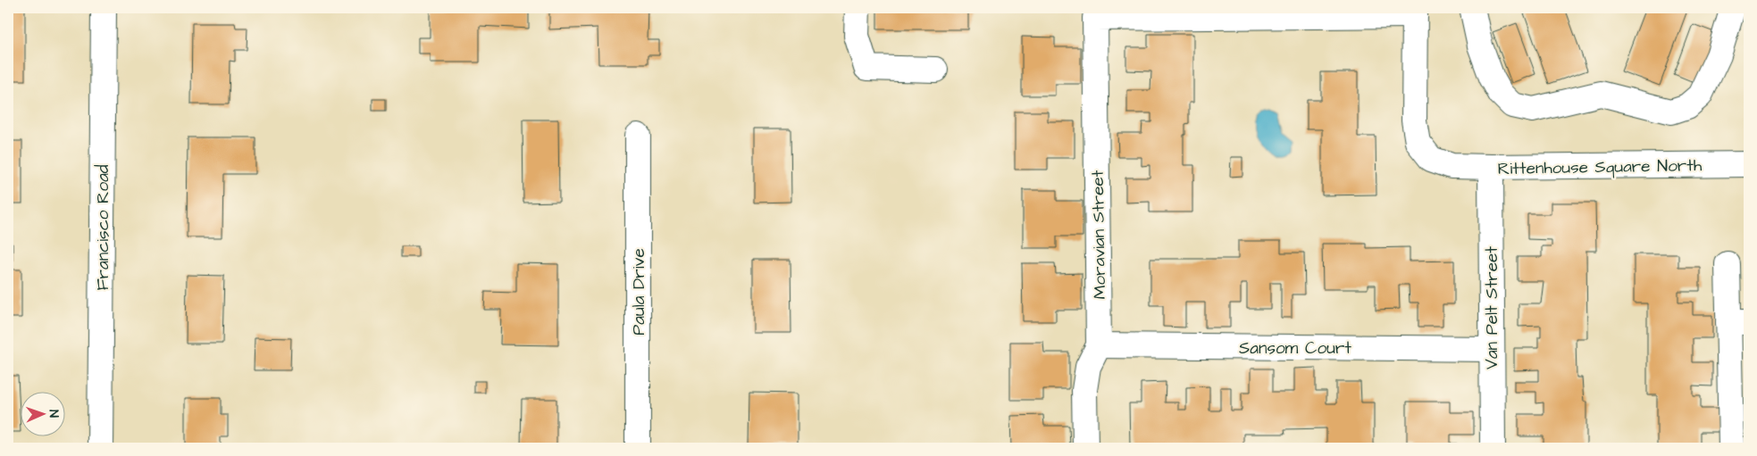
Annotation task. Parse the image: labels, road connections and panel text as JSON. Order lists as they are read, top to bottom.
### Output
{
  "streets": {
    "street": [
      "Rittenhouse Square North",
      "Francisco Road",
      "Moravian Street",
      "Paula Drive",
      "Van Pelt Street",
      "Sansom Court"
    ]
  },
  "crossings": [
    ["Rittenhouse Square North", "Moravian Street"],
    ["Rittenhouse Square North", "Van Pelt Street"],
    ["Moravian Street", "Sansom Court"],
    ["Van Pelt Street", "Sansom Court"]
  ],
  "north": "right"
}
